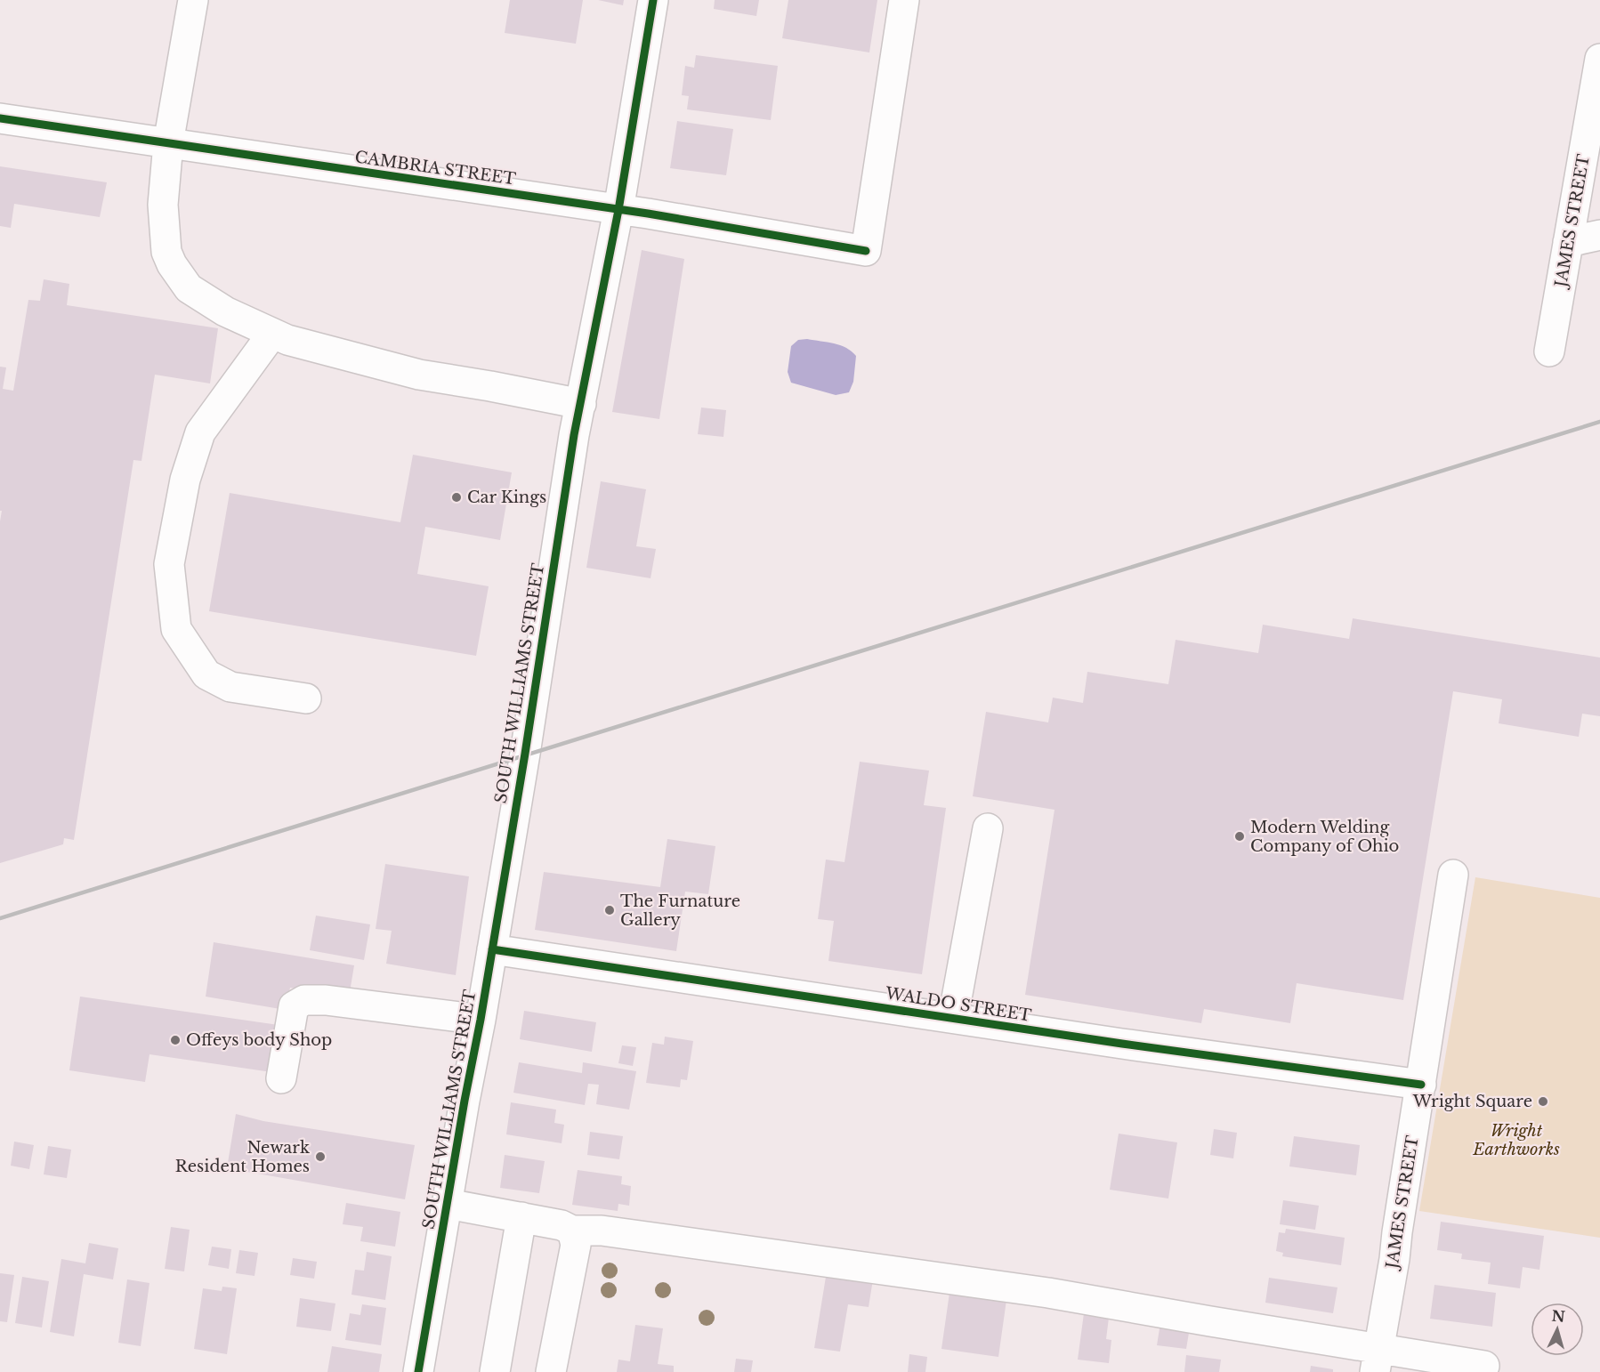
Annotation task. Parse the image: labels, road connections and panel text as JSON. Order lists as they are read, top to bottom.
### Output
{
  "streets": {
    "street": [
      "CAMBRIA STREET",
      "JAMES STREET",
      "SOUTH WILLIAMS STREET",
      "WALDO STREET"
    ]
  },
  "crossings": [
    ["CAMBRIA STREET", "SOUTH WILLIAMS STREET"],
    ["JAMES STREET", "WALDO STREET"],
    ["SOUTH WILLIAMS STREET", "WALDO STREET"]
  ],
  "parks": ["Wright Earthworks"],
  "places": [
    "Car Kings",
    "Modern Welding Company of Ohio",
    "The Furnature Gallery",
    "Offeys body Shop",
    "Wright Square",
    "Newark Resident Homes"
  ],
  "north": "top"
}
